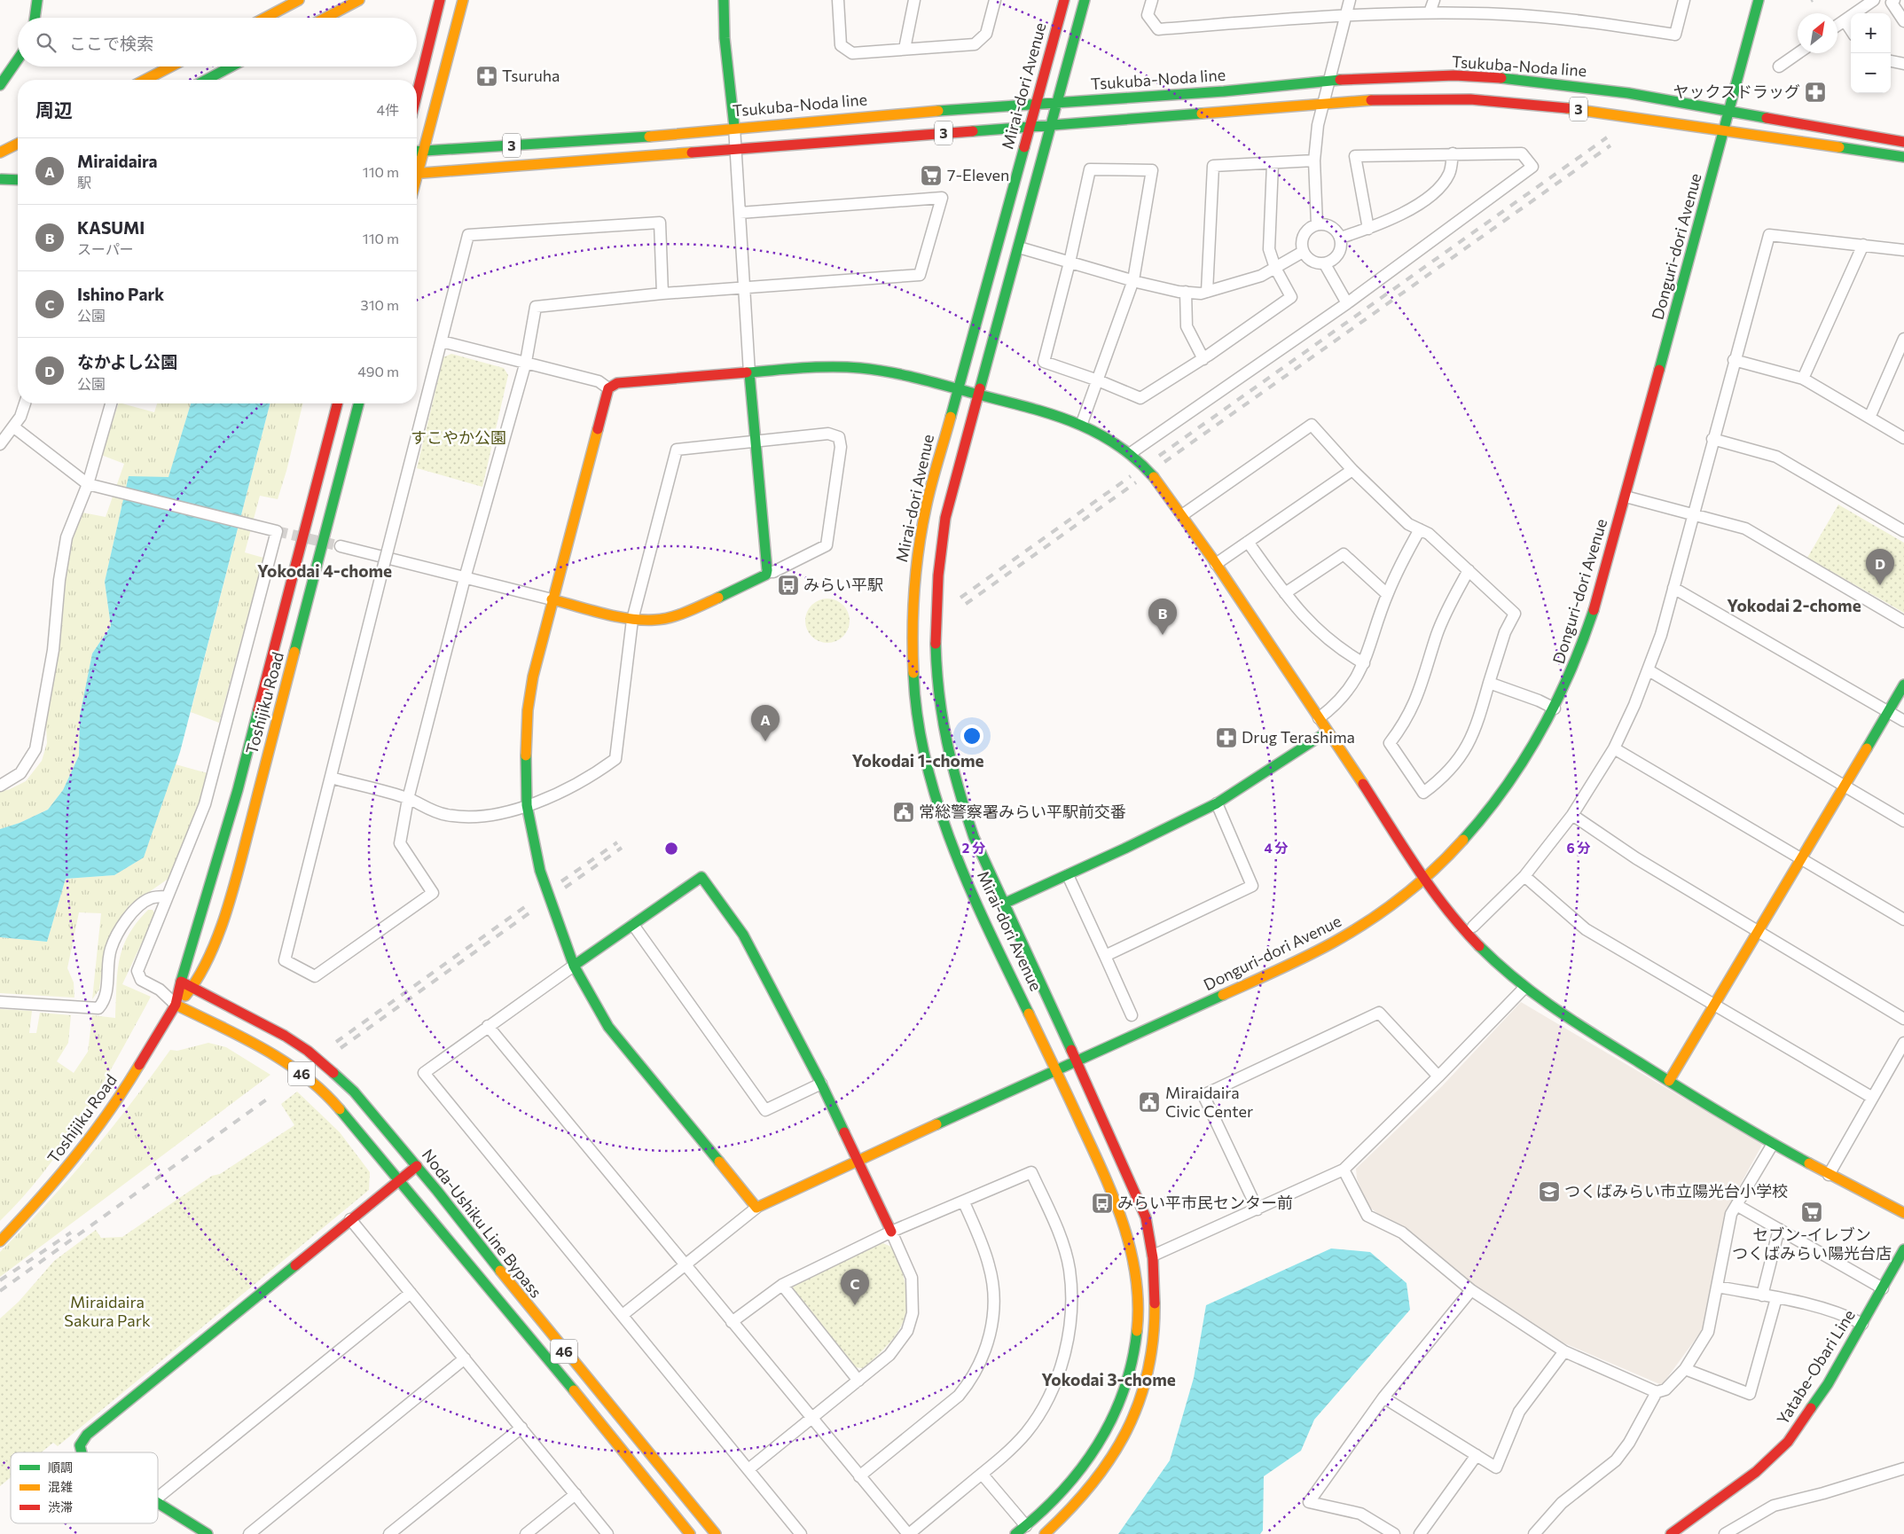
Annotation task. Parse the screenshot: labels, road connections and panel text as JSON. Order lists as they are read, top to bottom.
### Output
{
  "streets": {
    "main road": [
      "Tsukuba-Noda line",
      "Mirai-dori Avenue",
      "3",
      "Donguri-dori Avenue",
      "Toshijiku Road",
      "46",
      "Noda-Ushiku Line Bypass",
      "Yatabe-Obari Line"
    ]
  },
  "crossings": [
    ["Tsukuba-Noda line", "Mirai-dori Avenue"],
    ["Tsukuba-Noda line", "Donguri-dori Avenue"],
    ["Mirai-dori Avenue", "3"],
    ["Mirai-dori Avenue", "Donguri-dori Avenue"],
    ["3", "Donguri-dori Avenue"],
    ["Toshijiku Road", "Noda-Ushiku Line Bypass"]
  ],
  "districts": [
    "Yokodai 4-chome",
    "Yokodai 2-chome",
    "Yokodai 1-chome",
    "Yokodai 3-chome"
  ],
  "parks": ["すこやか公園", "Miraidaira Sakura Park"],
  "places": {
    "pharmacy": ["Tsuruha", "ヤックスドラッグ", "Drug Terashima"],
    "supermarket": ["7-Eleven", "セブン-イレブン つくばみらい陽光台店"],
    "bus stop": ["みらい平駅", "みらい平市民センター前"],
    "public building": ["常総警察署みらい平駅前交番", "Miraidaira Civic Center"],
    "school or university": ["つくばみらい市立陽光台小学校"]
  },
  "legend": ["順調", "混雑", "渋滞"],
  "north": "top right",
  "page": {
    "map_buttons": ["+", "−"],
    "search": "ここで検索",
    "heading": ["周辺", "4件"],
    "list": [
      {
        "mark": "A",
        "name": "Miraidaira",
        "note": "駅",
        "value": "110 m"
      },
      {
        "mark": "B",
        "name": "KASUMI",
        "note": "スーパー",
        "value": "110 m"
      },
      {
        "mark": "C",
        "name": "Ishino Park",
        "note": "公園",
        "value": "310 m"
      },
      {
        "mark": "D",
        "name": "なかよし公園",
        "note": "公園",
        "value": "490 m"
      }
    ],
    "pins": [
      "D",
      "B",
      "A",
      "C"
    ]
  },
  "rings": ["2 分", "4 分", "6 分"]
}
